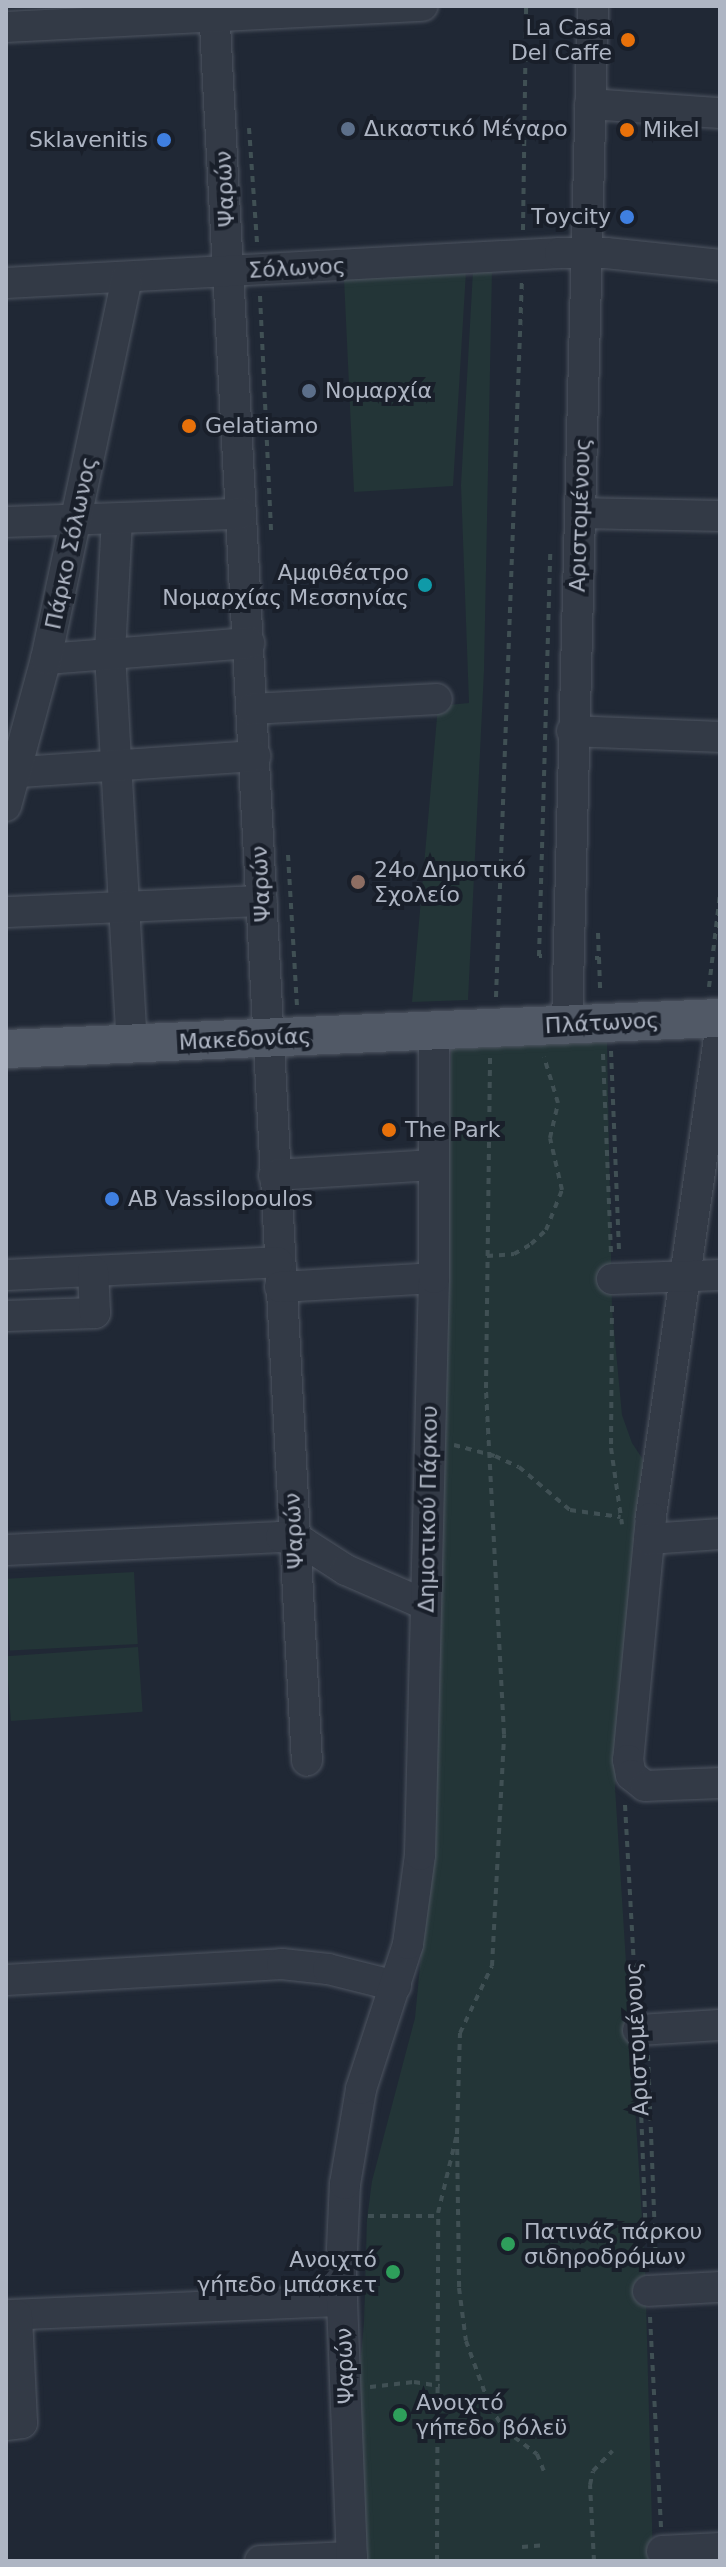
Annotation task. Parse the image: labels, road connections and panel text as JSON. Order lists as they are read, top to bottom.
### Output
{
  "streets": {
    "main road": ["Πλάτωνος", "Μακεδονίας"],
    "street": [
      "Ψαρών",
      "Σόλωνος",
      "Αριστομένους",
      "Πάρκο Σόλωνος",
      "Δημοτικού Πάρκου"
    ]
  },
  "crossings": [
    ["Ψαρών", "Σόλωνος"],
    ["Ψαρών", "Μακεδονίας"],
    ["Ψαρών", "Δημοτικού Πάρκου"],
    ["Σόλωνος", "Αριστομένους"],
    ["Σόλωνος", "Πάρκο Σόλωνος"],
    ["Αριστομένους", "Πλάτωνος"],
    ["Πλάτωνος", "Μακεδονίας"],
    ["Μακεδονίας", "Δημοτικού Πάρκου"]
  ],
  "places": [
    "La Casa Del Caffe",
    "Δικαστικό Μέγαρο",
    "Mikel",
    "Sklavenitis",
    "Τoycity",
    "Νομαρχία",
    "Gelatiamo",
    "Αμφιθέατρο Νομαρχίας Μεσσηνίας",
    "24ο Δημοτικό Σχολείο",
    "The Park",
    "AB Vassilopoulos",
    "Πατινάζ πάρκου σιδηροδρόμων",
    "Ανοιχτό γήπεδο μπάσκετ",
    "Ανοιχτό γήπεδο βόλεϋ"
  ]
}
